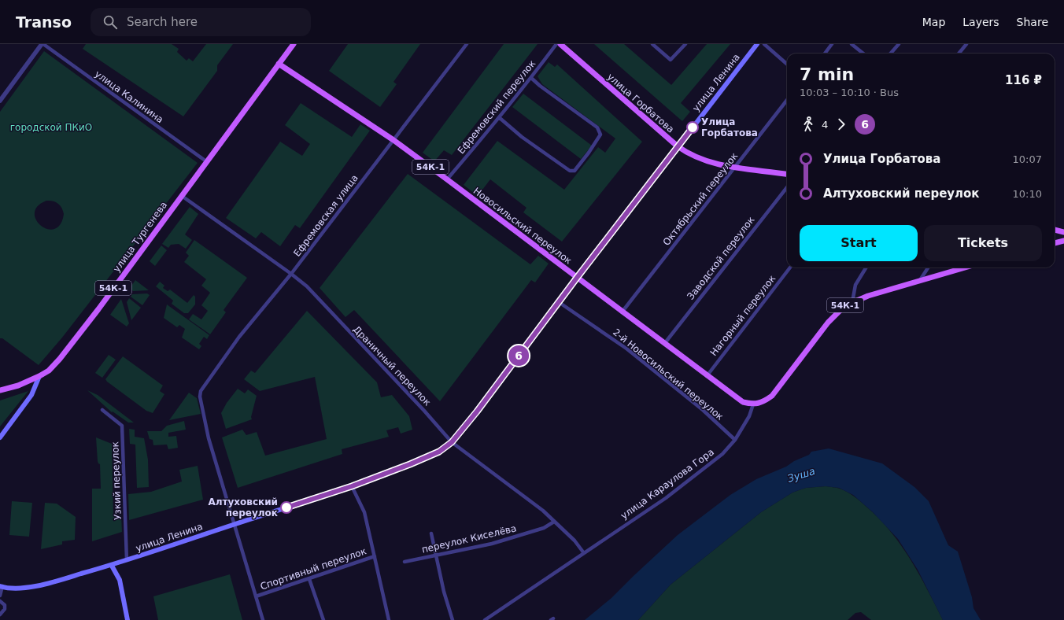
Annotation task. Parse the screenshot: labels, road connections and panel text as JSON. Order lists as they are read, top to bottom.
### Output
{
  "streets": {
    "main road": [
      "улица Ленина",
      "улица Горбатова",
      "54К-1",
      "Новосильский переулок",
      "улица Тургенева"
    ],
    "street": [
      "улица Калинина",
      "Ефремовский переулок",
      "Октябрьский переулок",
      "Ефремовская улица",
      "Заводской переулок",
      "Нагорный переулок",
      "Драничный переулок",
      "2-й Новосильский переулок",
      "Узкий переулок",
      "улица Караулова Гора",
      "переулок Киселёва",
      "Спортивный переулок"
    ]
  },
  "crossings": [
    ["улица Ленина", "улица Горбатова"],
    ["улица Ленина", "Ефремовская улица"],
    ["улица Ленина", "Новосильский переулок"],
    ["улица Ленина", "Драничный переулок"],
    ["улица Ленина", "2-й Новосильский переулок"],
    ["улица Ленина", "Узкий переулок"],
    ["улица Калинина", "улица Тургенева"],
    ["улица Горбатова", "Октябрьский переулок"],
    ["Ефремовский переулок", "Новосильский переулок"],
    ["54К-1", "Новосильский переулок"],
    ["54К-1", "улица Тургенева"],
    ["54К-1", "улица Караулова Гора"],
    ["Октябрьский переулок", "Новосильский переулок"],
    ["Ефремовская улица", "Новосильский переулок"],
    ["Ефремовская улица", "Драничный переулок"],
    ["Новосильский переулок", "улица Тургенева"],
    ["Новосильский переулок", "Заводской переулок"],
    ["Новосильский переулок", "Нагорный переулок"],
    ["Новосильский переулок", "улица Караулова Гора"],
    ["улица Тургенева", "Драничный переулок"],
    ["Драничный переулок", "улица Караулова Гора"],
    ["Драничный переулок", "переулок Киселёва"],
    ["2-й Новосильский переулок", "улица Караулова Гора"]
  ],
  "water": ["Зуша"],
  "parks": ["городской ПКиО"],
  "places": ["Улица Горбатова", "Алтуховский переулок"],
  "lines": ["bus line 6"],
  "page": {
    "header": "Transo",
    "search": "Search here",
    "nav": ["Map", "Layers", "Share"],
    "on_map": "6",
    "heading": ["7 min", "10:03 – 10:10 · Bus", "116 ₽"],
    "legs": ["4", "6"],
    "list": [
      {
        "name": "Улица Горбатова",
        "value": "10:07"
      },
      {
        "name": "Алтуховский переулок",
        "value": "10:10"
      }
    ],
    "buttons": ["Start", "Tickets"]
  }
}
